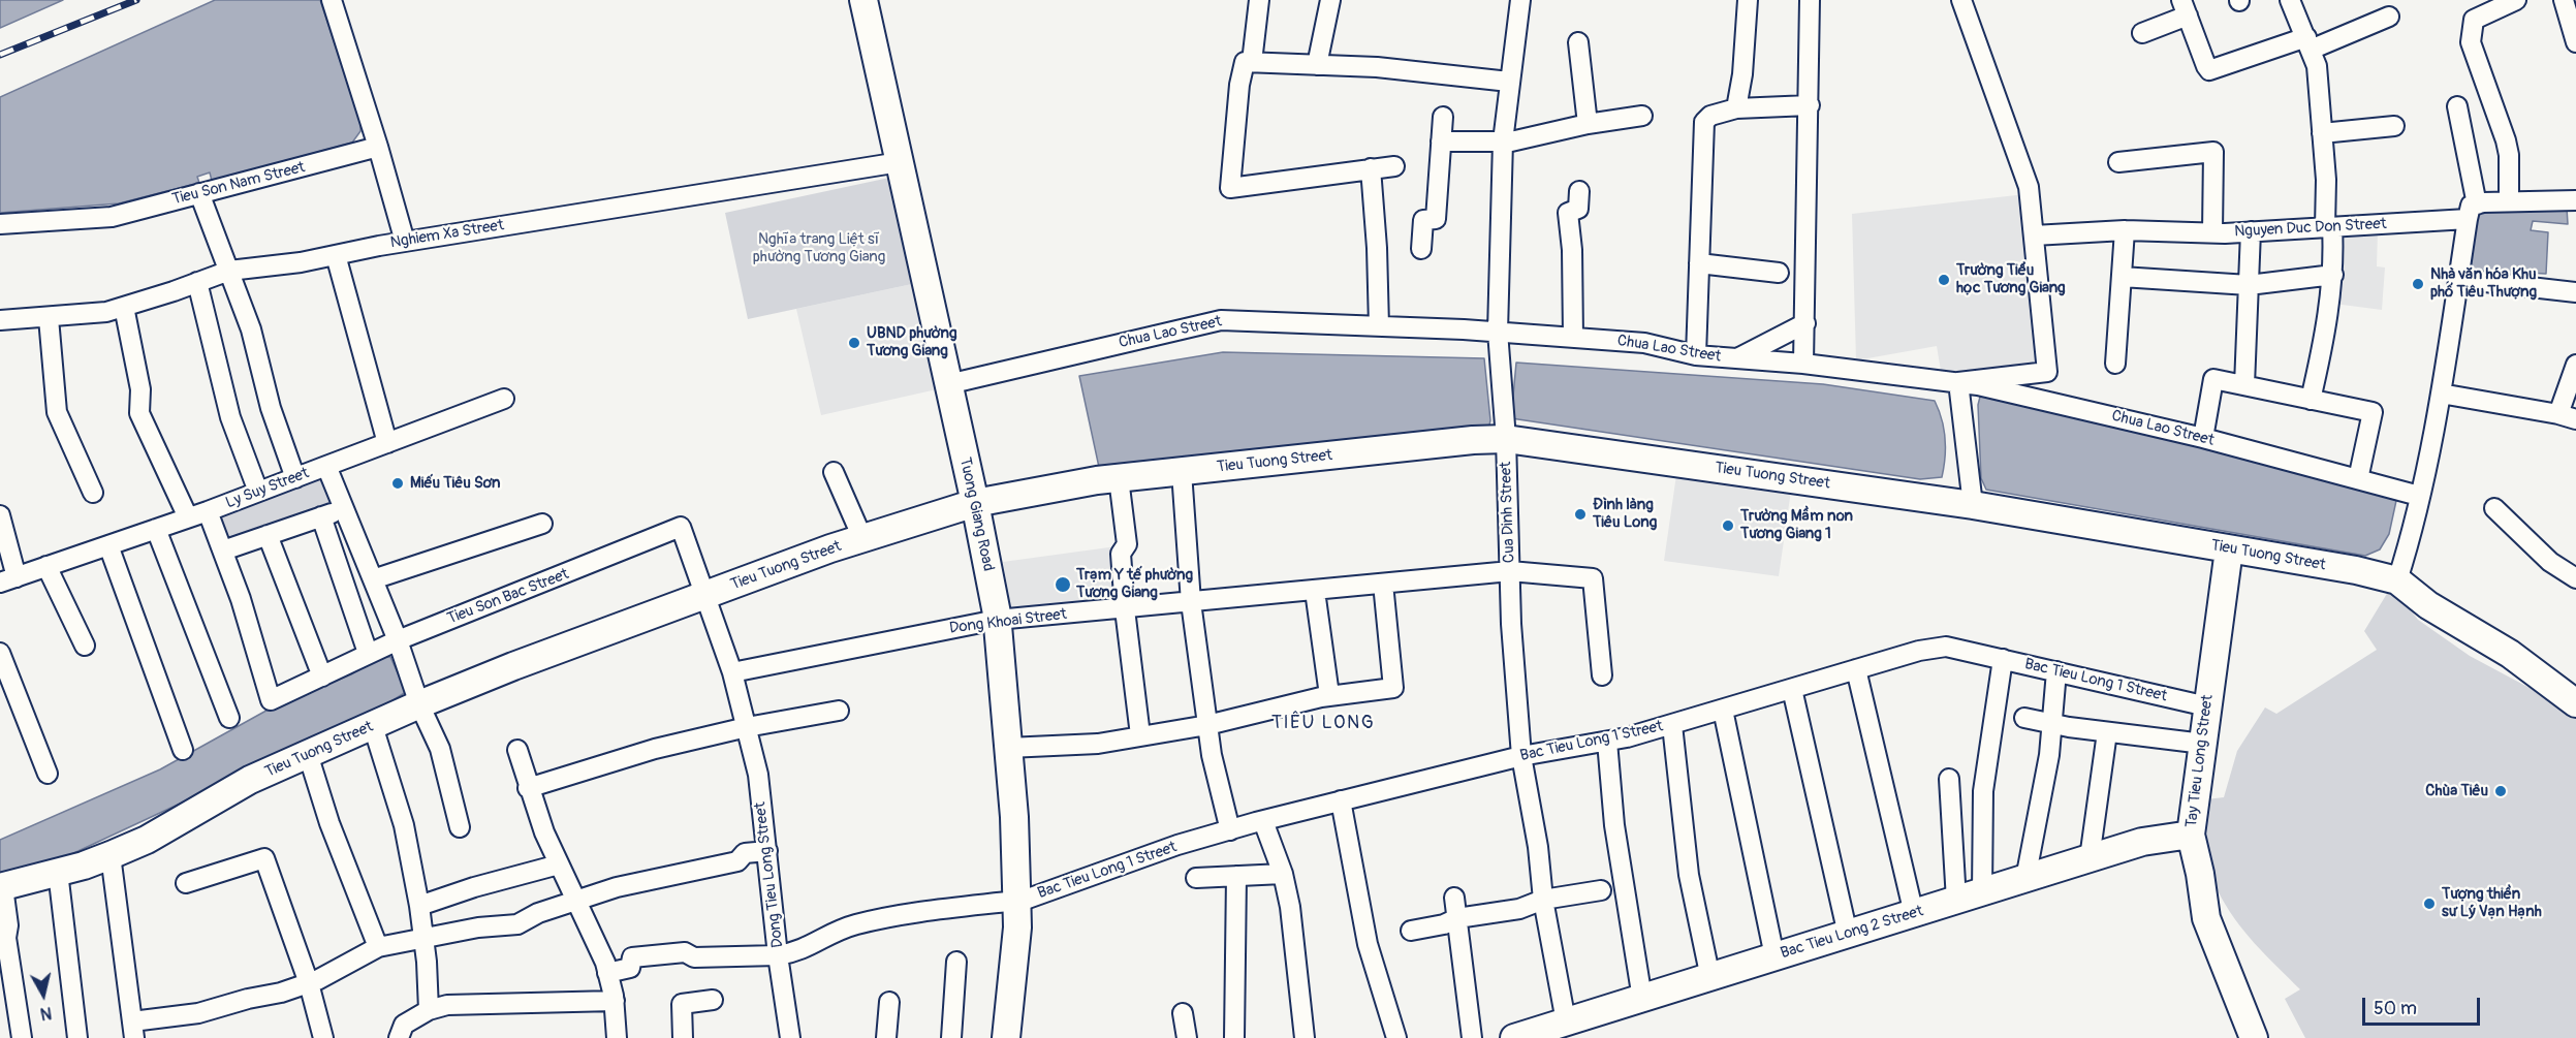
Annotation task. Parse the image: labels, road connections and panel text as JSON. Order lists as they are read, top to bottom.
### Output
{
  "streets": {
    "street": [
      "Tieu Son Nam Street",
      "Nguyen Duc Don Street",
      "Nghiem Xa Street",
      "Chua Lao Street",
      "Tieu Tuong Street",
      "Ly Suy Street",
      "Cua Dinh Street",
      "Tuong Giang Road",
      "Tieu Son Bac Street",
      "Dong Khoai Street",
      "Bac Tieu Long 1 Street",
      "Tay Tieu Long Street",
      "Dong Tieu Long Street",
      "Bac Tieu Long 2 Street"
    ]
  },
  "crossings": [
    ["Nghiem Xa Street", "Tuong Giang Road"],
    ["Chua Lao Street", "Cua Dinh Street"],
    ["Chua Lao Street", "Tuong Giang Road"],
    ["Tieu Tuong Street", "Ly Suy Street"],
    ["Tieu Tuong Street", "Cua Dinh Street"],
    ["Tieu Tuong Street", "Tuong Giang Road"],
    ["Tieu Tuong Street", "Tieu Son Bac Street"],
    ["Tieu Tuong Street", "Tay Tieu Long Street"],
    ["Tieu Tuong Street", "Dong Tieu Long Street"],
    ["Ly Suy Street", "Tieu Son Bac Street"],
    ["Cua Dinh Street", "Dong Khoai Street"],
    ["Cua Dinh Street", "Bac Tieu Long 1 Street"],
    ["Cua Dinh Street", "Bac Tieu Long 2 Street"],
    ["Tuong Giang Road", "Dong Khoai Street"],
    ["Tuong Giang Road", "Bac Tieu Long 1 Street"],
    ["Tuong Giang Road", "Dong Tieu Long Street"],
    ["Tieu Son Bac Street", "Dong Tieu Long Street"],
    ["Dong Khoai Street", "Dong Tieu Long Street"],
    ["Bac Tieu Long 1 Street", "Tay Tieu Long Street"],
    ["Bac Tieu Long 1 Street", "Dong Tieu Long Street"],
    ["Tay Tieu Long Street", "Bac Tieu Long 2 Street"]
  ],
  "districts": ["TIÊU LONG"],
  "parks": ["Nghĩa trang Liệt sĩ phường Tương Giang"],
  "places": [
    "Trường Tiểu học Tương Giang",
    "Nhà văn hóa Khu phố Tiêu Thượng",
    "UBND phường Tương Giang",
    "Miếu Tiêu Sơn",
    "Đình làng Tiêu Long",
    "Trường Mầm non Tương Giang 1",
    "Trạm Y tế phường Tương Giang",
    "Chùa Tiêu",
    "Tượng thiền sư Lý Vạn Hạnh"
  ],
  "scale_bar": "50 m",
  "north": "bottom"
}
